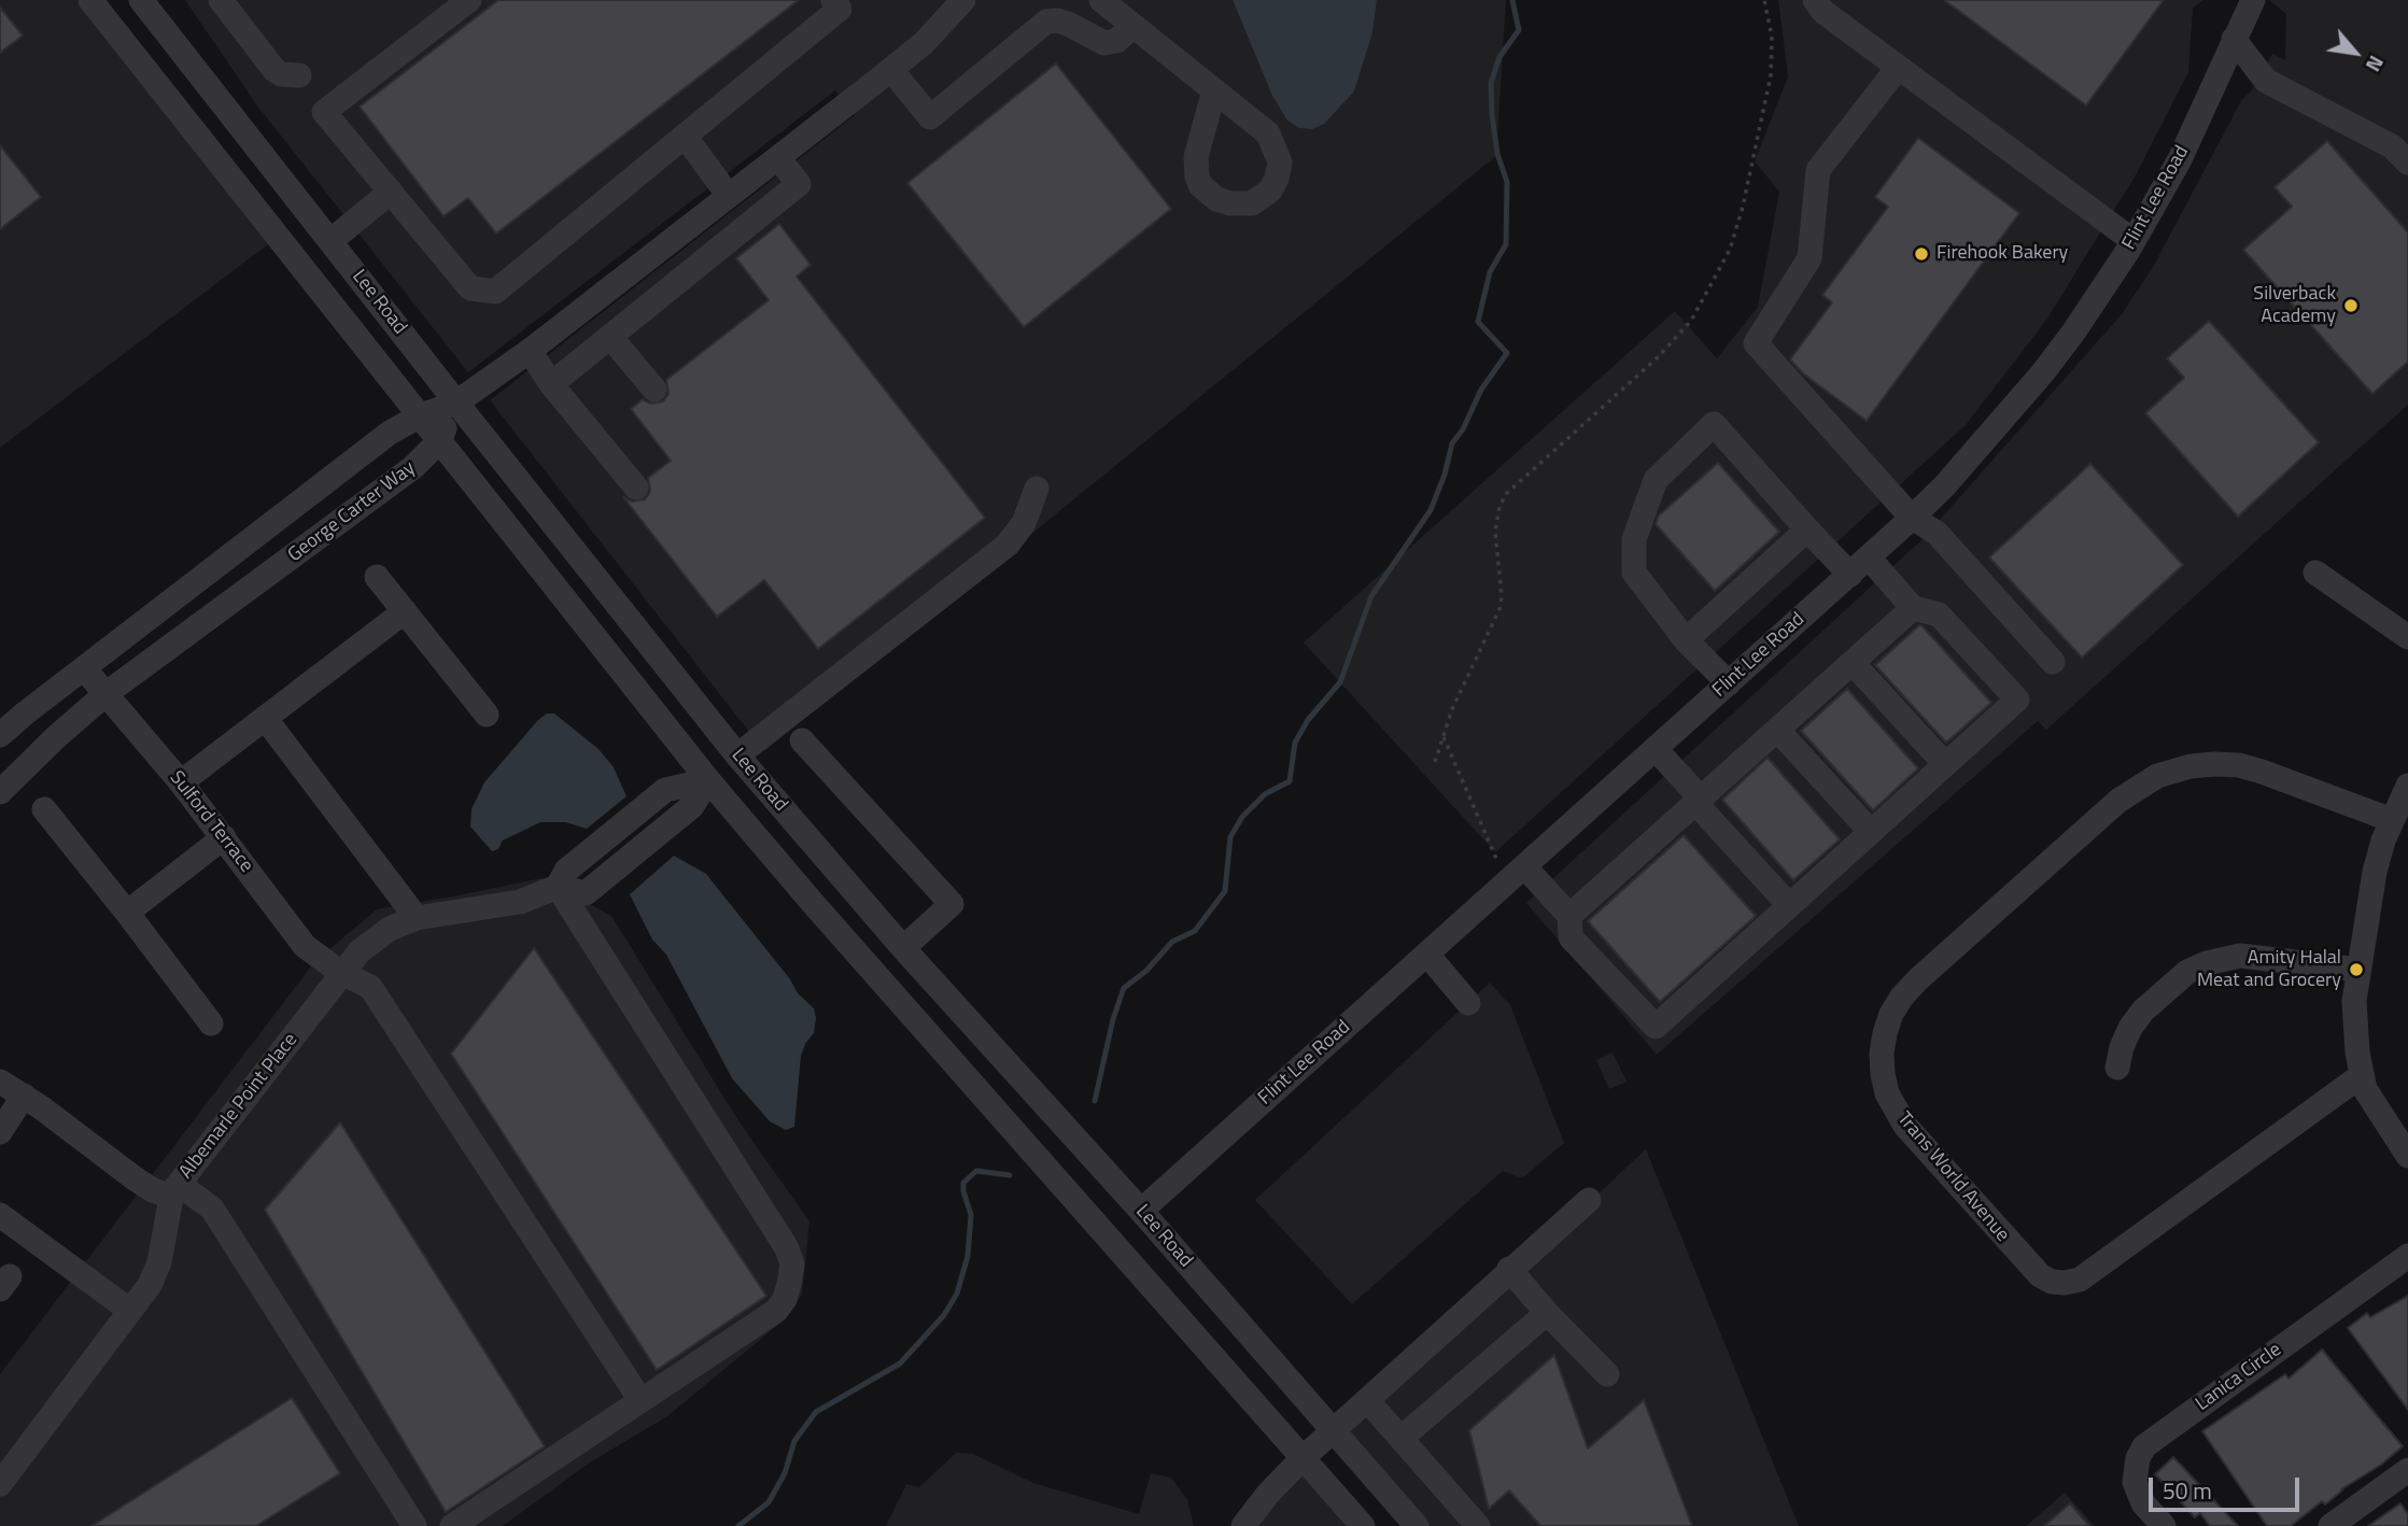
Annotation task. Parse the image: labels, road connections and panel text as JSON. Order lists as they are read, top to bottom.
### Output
{
  "streets": {
    "street": [
      "Flint Lee Road",
      "Lee Road",
      "George Carter Way",
      "Sulford Terrace",
      "Albemarle Point Place",
      "Trans World Avenue",
      "Lanica Circle"
    ]
  },
  "crossings": [
    ["Flint Lee Road", "Lee Road"],
    ["Lee Road", "George Carter Way"],
    ["Lee Road", "Albemarle Point Place"],
    ["George Carter Way", "Sulford Terrace"],
    ["Sulford Terrace", "Albemarle Point Place"]
  ],
  "places": ["Firehook Bakery", "Silverback Academy", "Amity Halal Meat and Grocery"],
  "scale_bar": "50 m",
  "north": "bottom right"
}
